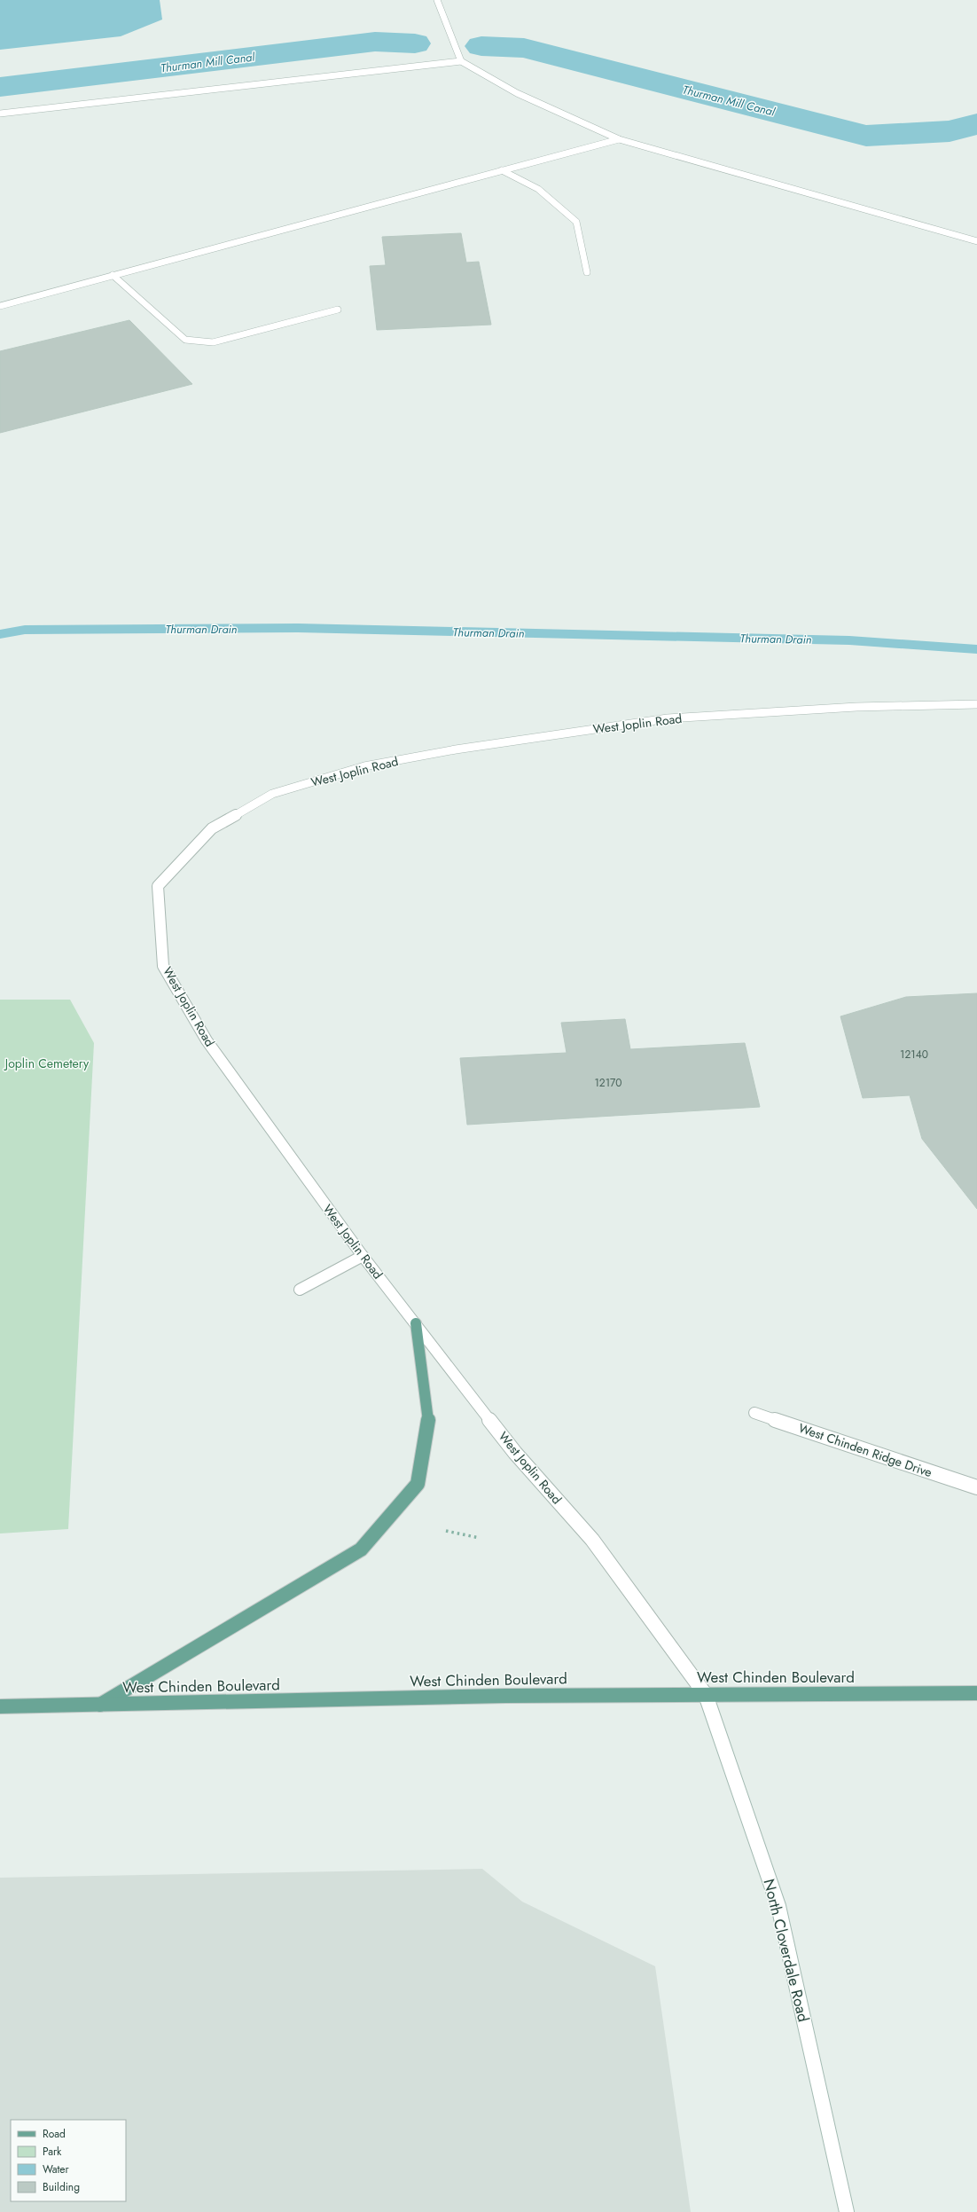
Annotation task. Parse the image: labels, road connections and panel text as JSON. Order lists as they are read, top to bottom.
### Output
{
  "streets": {
    "main road": ["West Chinden Boulevard"],
    "street": ["West Joplin Road", "West Chinden Ridge Drive", "North Cloverdale Road"]
  },
  "crossings": [
    ["West Joplin Road", "West Chinden Boulevard"],
    ["West Joplin Road", "North Cloverdale Road"],
    ["West Chinden Boulevard", "North Cloverdale Road"]
  ],
  "water": ["Thurman Mill Canal", "Thurman Drain"],
  "parks": ["Joplin Cemetery"],
  "house_numbers": ["12140", "12170"],
  "legend": [
    "Road",
    "Park",
    "Water",
    "Building"
  ]
}
